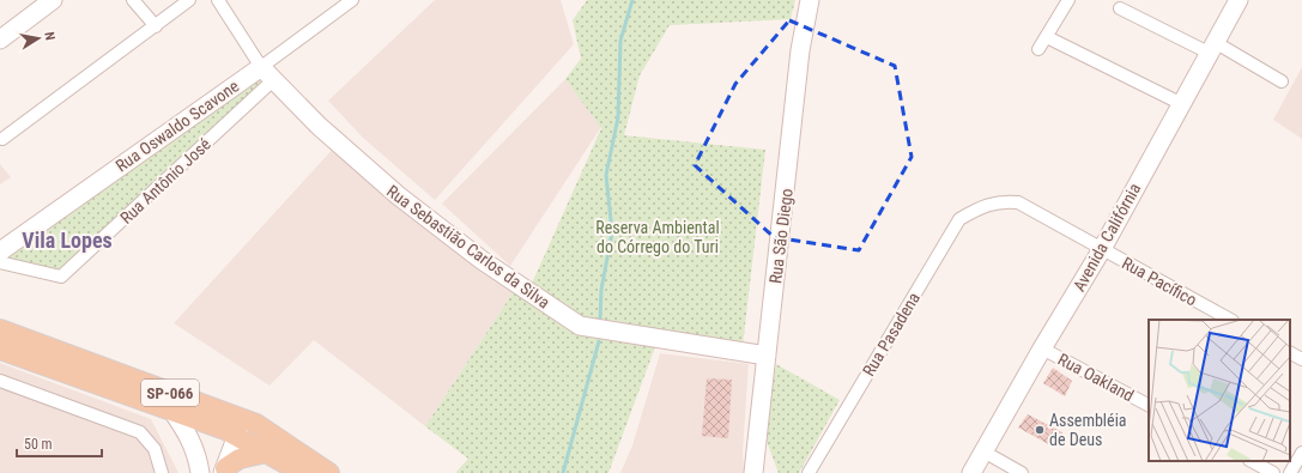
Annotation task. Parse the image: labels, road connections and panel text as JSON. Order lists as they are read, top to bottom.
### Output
{
  "streets": {
    "main road": ["SP-066"],
    "street": [
      "Rua Oswaldo Scavone",
      "Rua Antônio José",
      "Rua São Diego",
      "Avenida Califórnia",
      "Rua Sebastião Carlos da Silva",
      "Rua Pacífico",
      "Rua Pasadena",
      "Rua Oakland"
    ]
  },
  "crossings": [
    ["Rua Oswaldo Scavone", "Rua Antônio José"],
    ["Rua Oswaldo Scavone", "Rua Sebastião Carlos da Silva"],
    ["Rua Antônio José", "Rua Sebastião Carlos da Silva"],
    ["Rua São Diego", "Rua Sebastião Carlos da Silva"],
    ["Avenida Califórnia", "Rua Pacífico"],
    ["Avenida Califórnia", "Rua Oakland"],
    ["Rua Pacífico", "Rua Pasadena"]
  ],
  "districts": ["Vila Lopes"],
  "parks": ["Reserva Ambiental do Córrego do Turi"],
  "places": ["Assembléia de Deus"],
  "scale_bar": "50 m",
  "north": "right"
}
